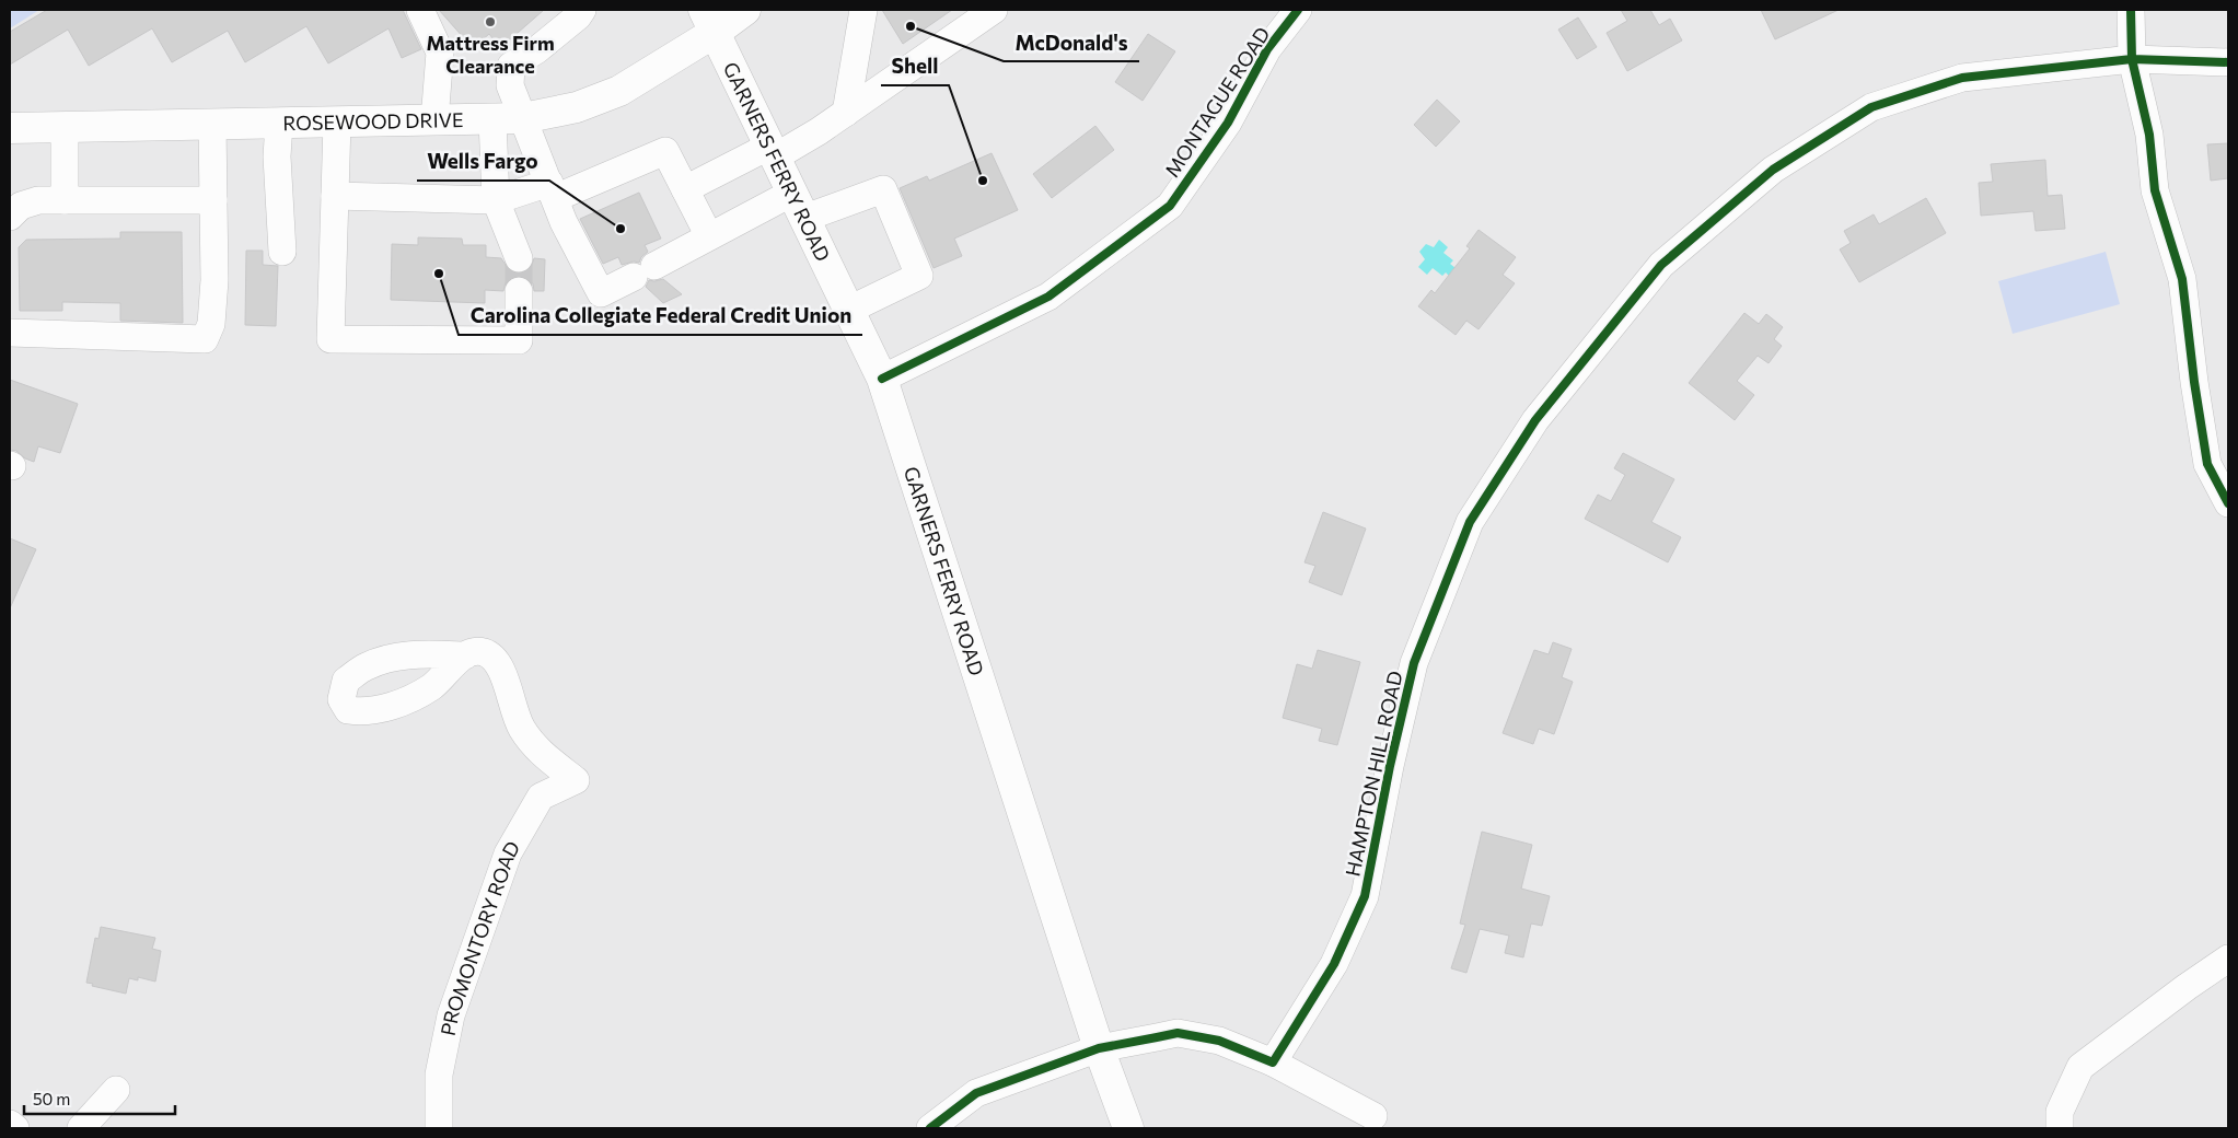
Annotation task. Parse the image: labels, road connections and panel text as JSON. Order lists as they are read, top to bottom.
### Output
{
  "streets": {
    "main road": ["ROSEWOOD DRIVE", "GARNERS FERRY ROAD"],
    "street": ["MONTAGUE ROAD", "HAMPTON HILL ROAD", "PROMONTORY ROAD"]
  },
  "crossings": [
    ["MONTAGUE ROAD", "GARNERS FERRY ROAD"],
    ["ROSEWOOD DRIVE", "GARNERS FERRY ROAD"]
  ],
  "places": [
    "Mattress Firm Clearance",
    "McDonald's",
    "Shell",
    "Wells Fargo",
    "Carolina Collegiate Federal Credit Union"
  ],
  "scale_bar": "50 m"
}
